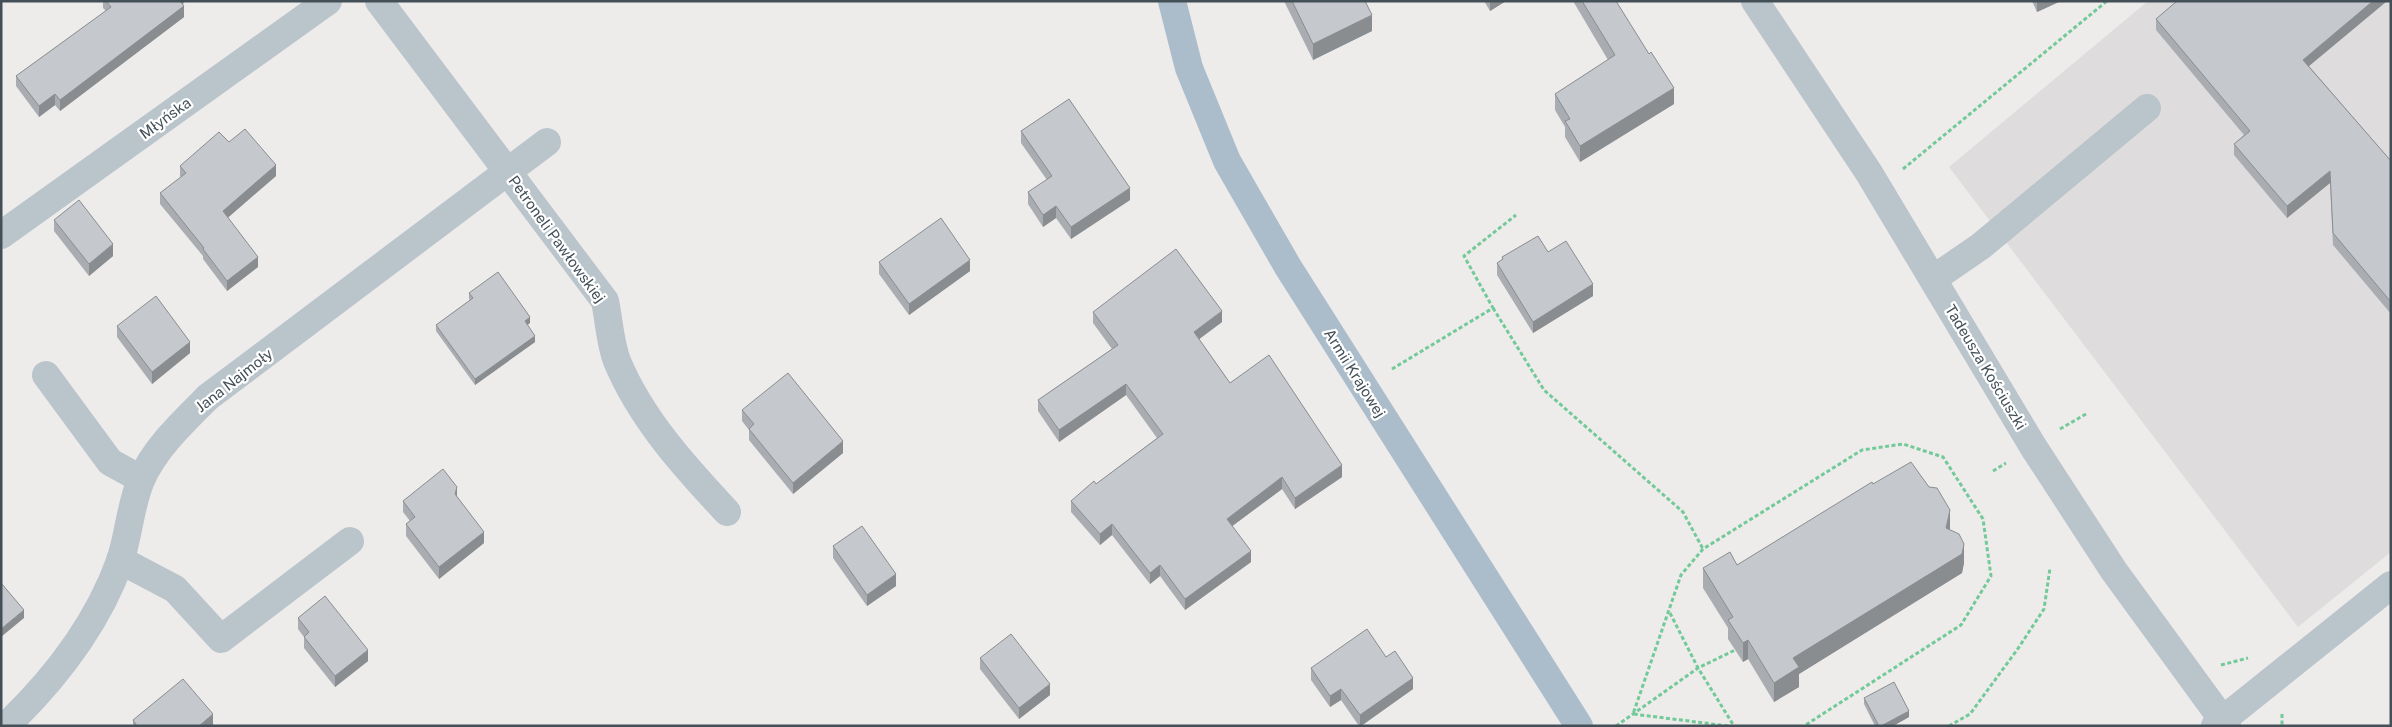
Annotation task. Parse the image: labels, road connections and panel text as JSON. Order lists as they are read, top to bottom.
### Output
{
  "streets": {
    "main road": ["Armii Krajowej"],
    "street": [
      "Młyńska",
      "Petroneli Pawłowskiej",
      "Tadeusza Kościuszki",
      "Jana Najmoły"
    ]
  },
  "crossings": [
    ["Petroneli Pawłowskiej", "Jana Najmoły"]
  ]
}
